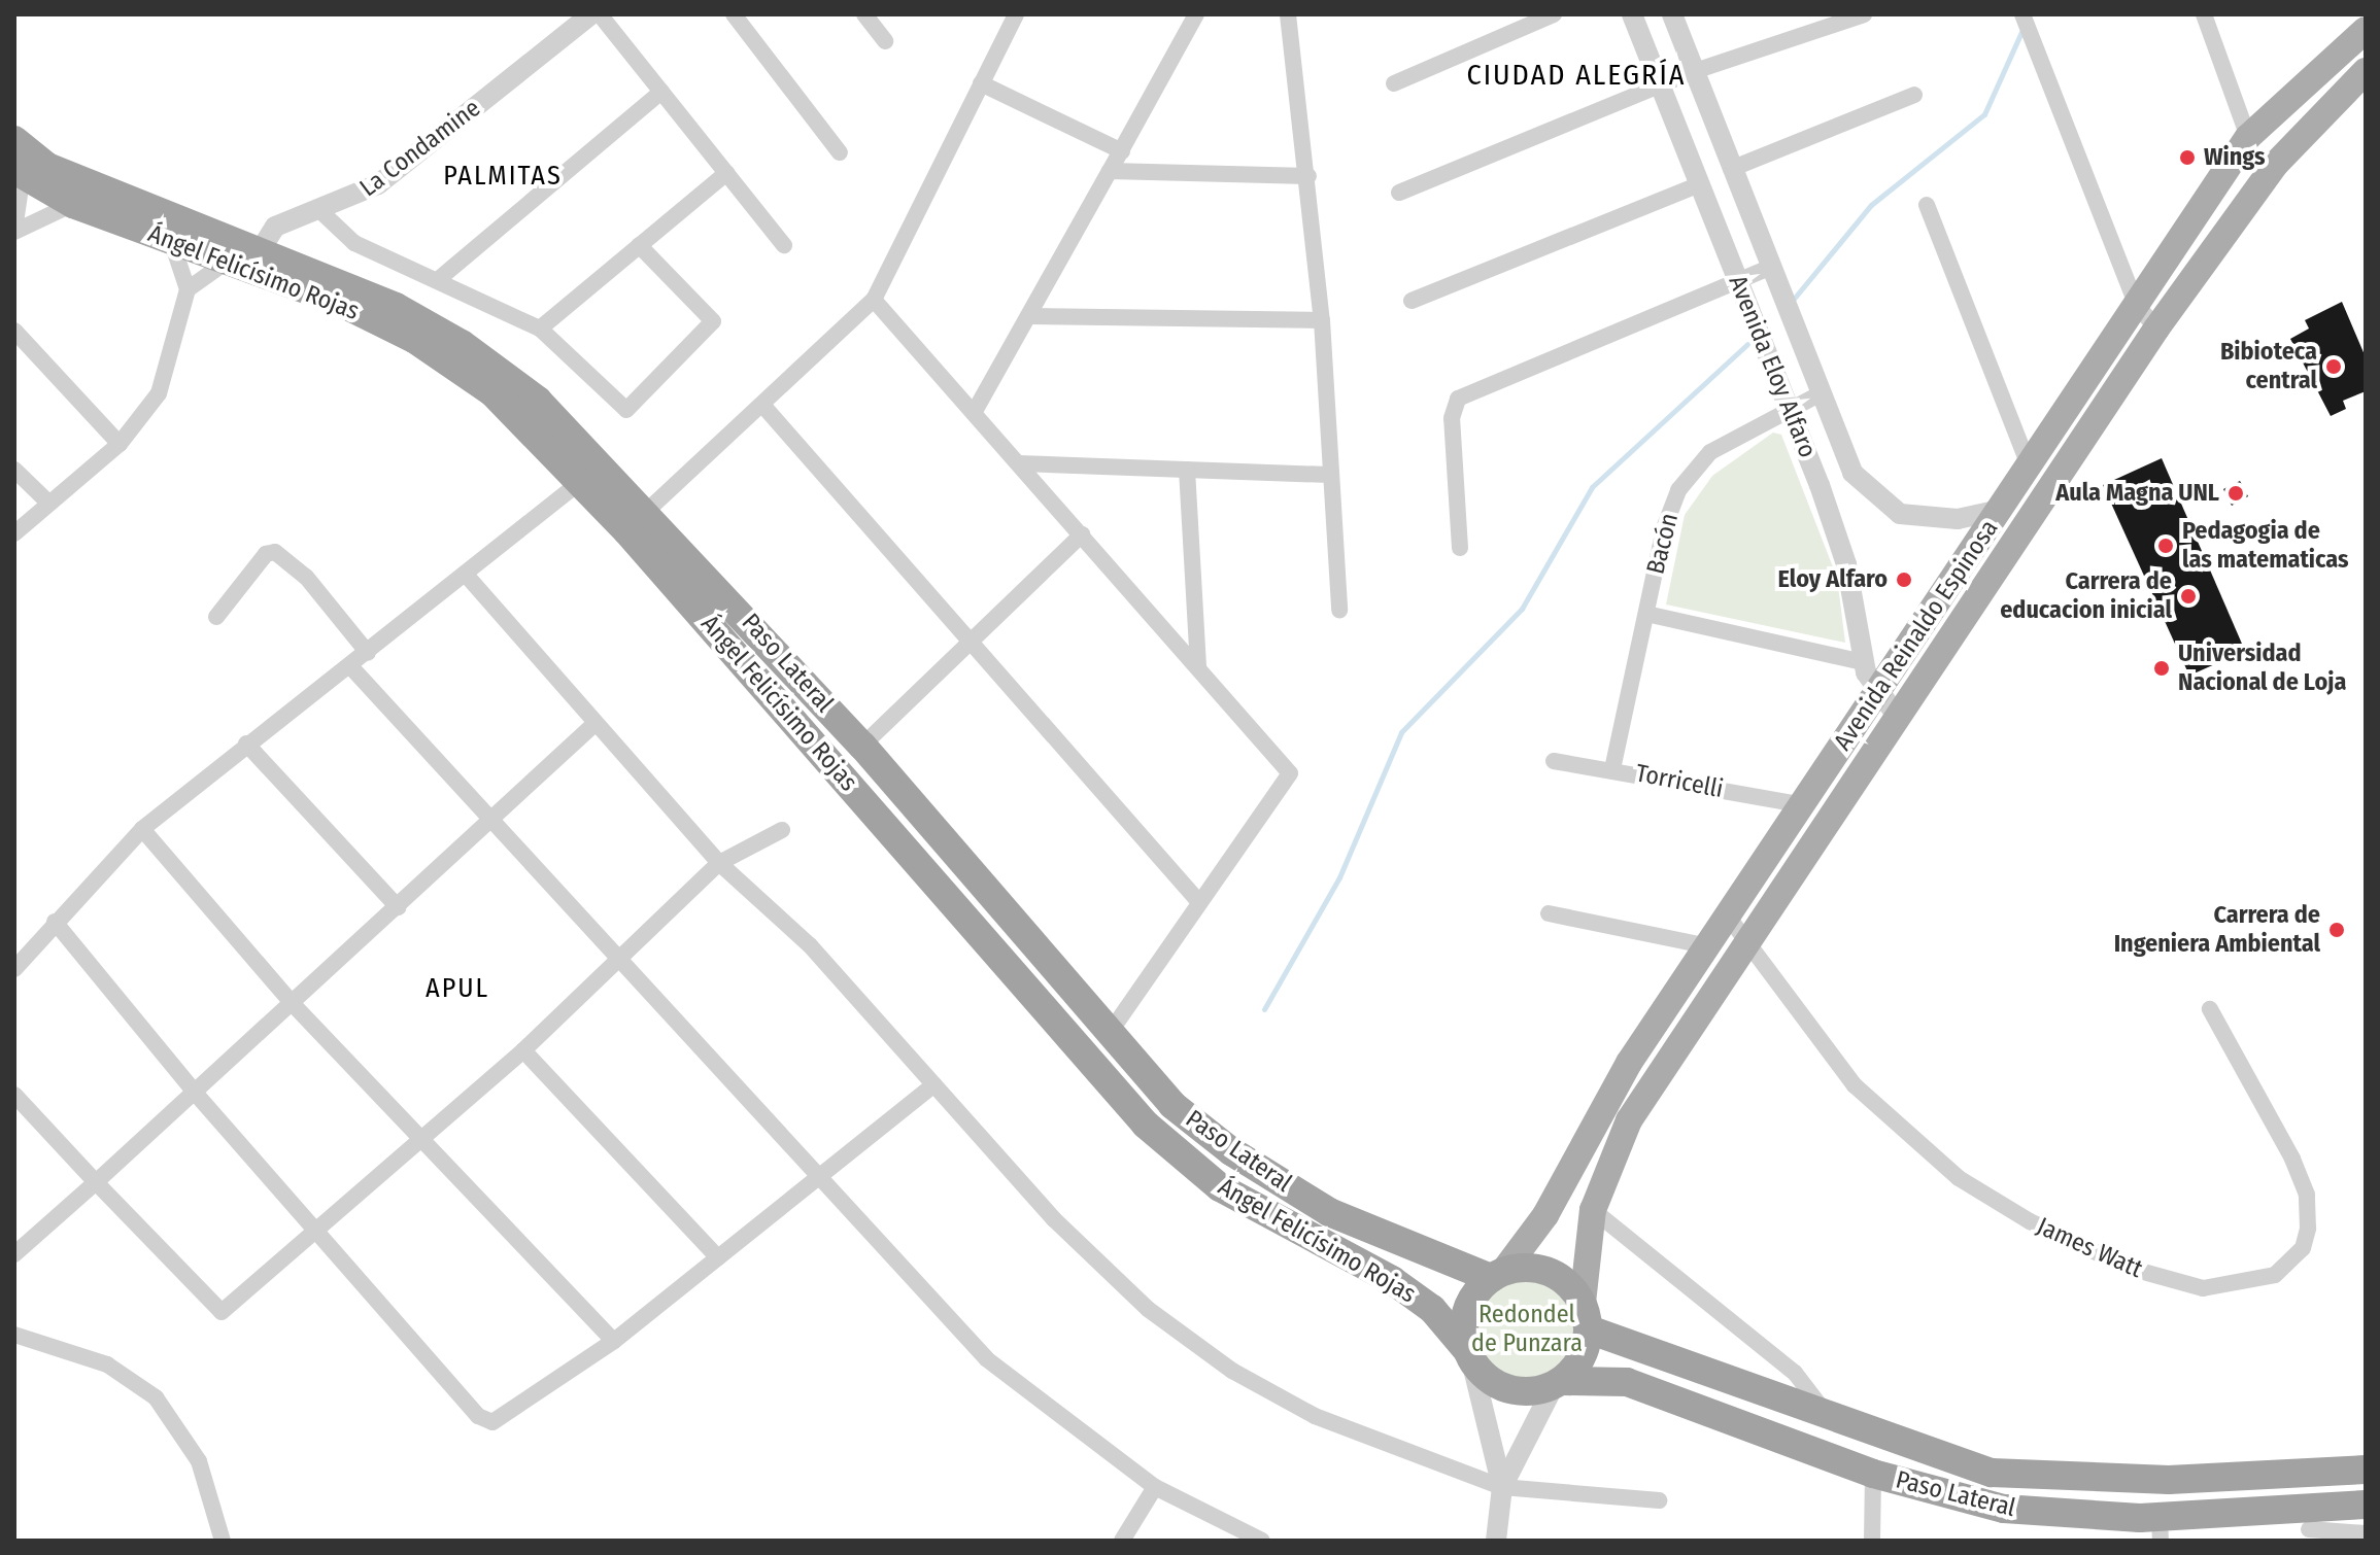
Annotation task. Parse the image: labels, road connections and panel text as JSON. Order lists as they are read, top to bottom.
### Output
{
  "streets": {
    "highway": ["Ángel Felicísimo Rojas", "Paso Lateral"],
    "main road": ["Avenida Reinaldo Espinosa"],
    "street": [
      "La Condamine",
      "Avenida Eloy Alfaro",
      "Bacón",
      "Torricelli",
      "James Watt"
    ]
  },
  "crossings": [
    ["La Condamine", "Ángel Felicísimo Rojas"],
    ["La Condamine", "Paso Lateral"],
    ["Ángel Felicísimo Rojas", "Avenida Reinaldo Espinosa"],
    ["Ángel Felicísimo Rojas", "Paso Lateral"],
    ["Avenida Eloy Alfaro", "Bacón"],
    ["Avenida Eloy Alfaro", "Avenida Reinaldo Espinosa"],
    ["Bacón", "Torricelli"],
    ["Avenida Reinaldo Espinosa", "Paso Lateral"],
    ["Avenida Reinaldo Espinosa", "Torricelli"],
    ["Avenida Reinaldo Espinosa", "James Watt"]
  ],
  "districts": ["CIUDAD ALEGRÍA", "PALMITAS", "APUL"],
  "parks": ["Redondel de Punzara"],
  "places": [
    "Wings",
    "Bibioteca central",
    "Aula Magna UNL",
    "Pedagogia de las matematicas",
    "Eloy Alfaro",
    "Carrera de educacion inicial",
    "Universidad Nacional de Loja",
    "Carrera de Ingeniera Ambiental"
  ]
}
